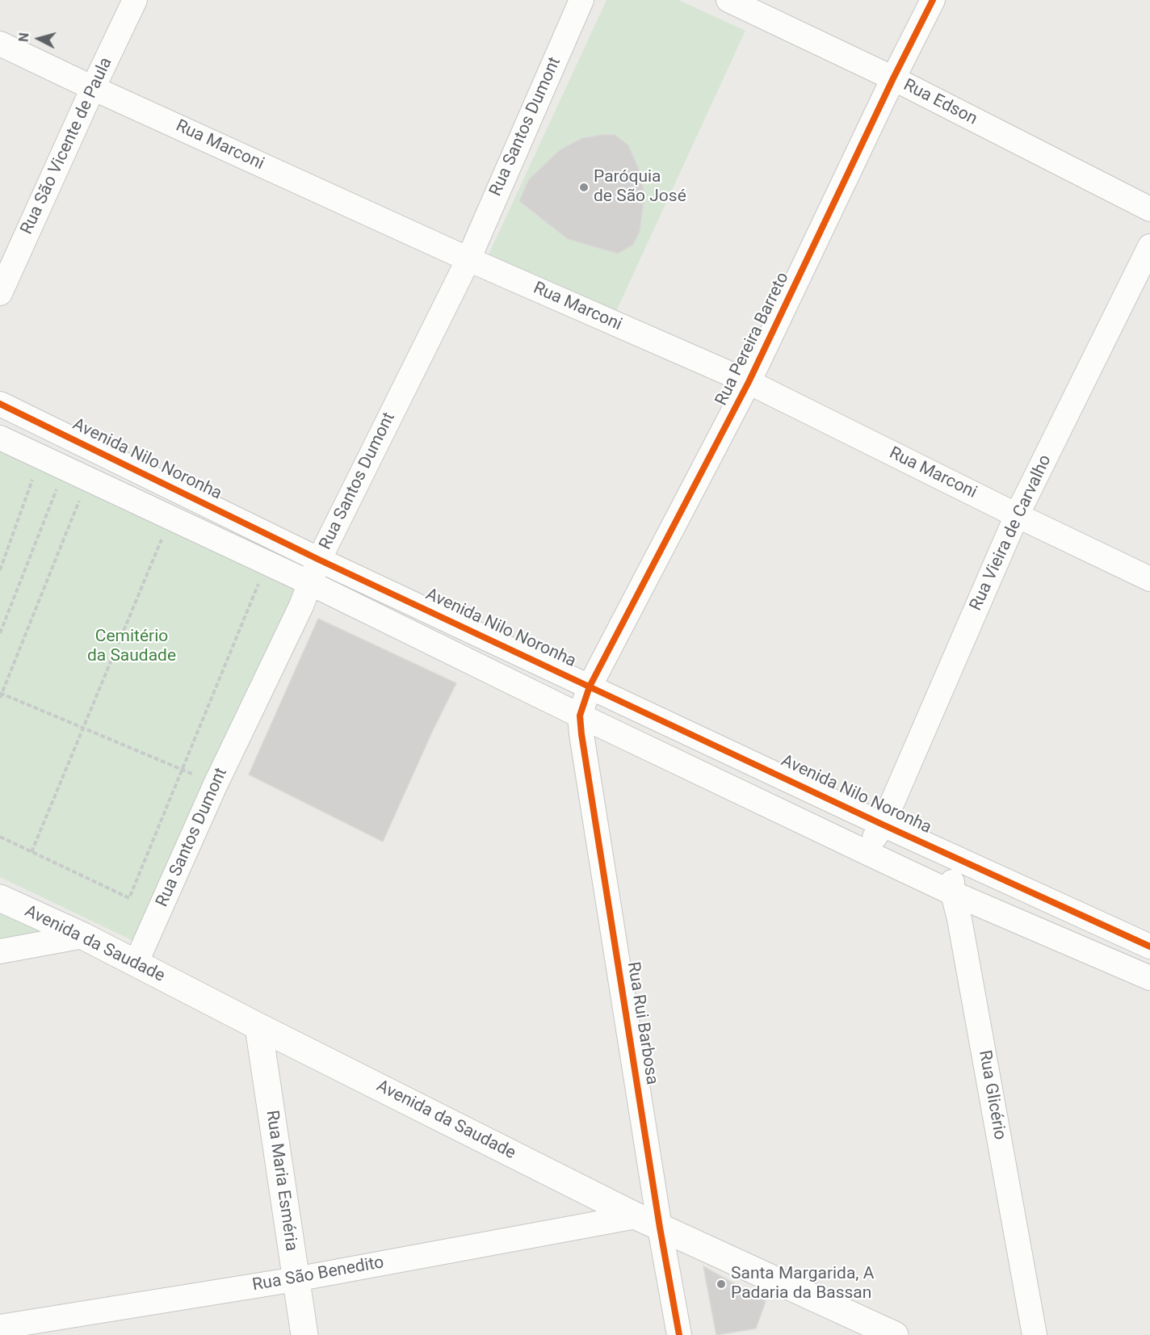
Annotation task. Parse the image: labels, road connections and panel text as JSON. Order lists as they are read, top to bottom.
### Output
{
  "streets": {
    "main road": ["Avenida da Saudade", "Rua Maria Esméria"],
    "street": [
      "Rua Edson",
      "Rua Santos Dumont",
      "Rua Marconi",
      "Rua São Vicente de Paula",
      "Rua Pereira Barreto",
      "Avenida Nilo Noronha",
      "Rua Vieira de Carvalho",
      "Rua Rui Barbosa",
      "Rua Glicério",
      "Rua São Benedito"
    ]
  },
  "crossings": [
    ["Rua Edson", "Rua Pereira Barreto"],
    ["Rua Santos Dumont", "Rua Marconi"],
    ["Rua Santos Dumont", "Avenida Nilo Noronha"],
    ["Rua Santos Dumont", "Avenida da Saudade"],
    ["Rua Marconi", "Rua São Vicente de Paula"],
    ["Rua Marconi", "Rua Pereira Barreto"],
    ["Rua Marconi", "Rua Vieira de Carvalho"],
    ["Rua Pereira Barreto", "Avenida Nilo Noronha"],
    ["Rua Pereira Barreto", "Rua Rui Barbosa"],
    ["Avenida Nilo Noronha", "Rua Vieira de Carvalho"],
    ["Avenida Nilo Noronha", "Rua Glicério"],
    ["Avenida da Saudade", "Rua Rui Barbosa"],
    ["Avenida da Saudade", "Rua Maria Esméria"],
    ["Avenida da Saudade", "Rua São Benedito"],
    ["Rua Maria Esméria", "Rua São Benedito"]
  ],
  "parks": ["Cemitério da Saudade"],
  "places": ["Paróquia de São José", "Santa Margarida, A Padaria da Bassan"],
  "north": "left"
}
